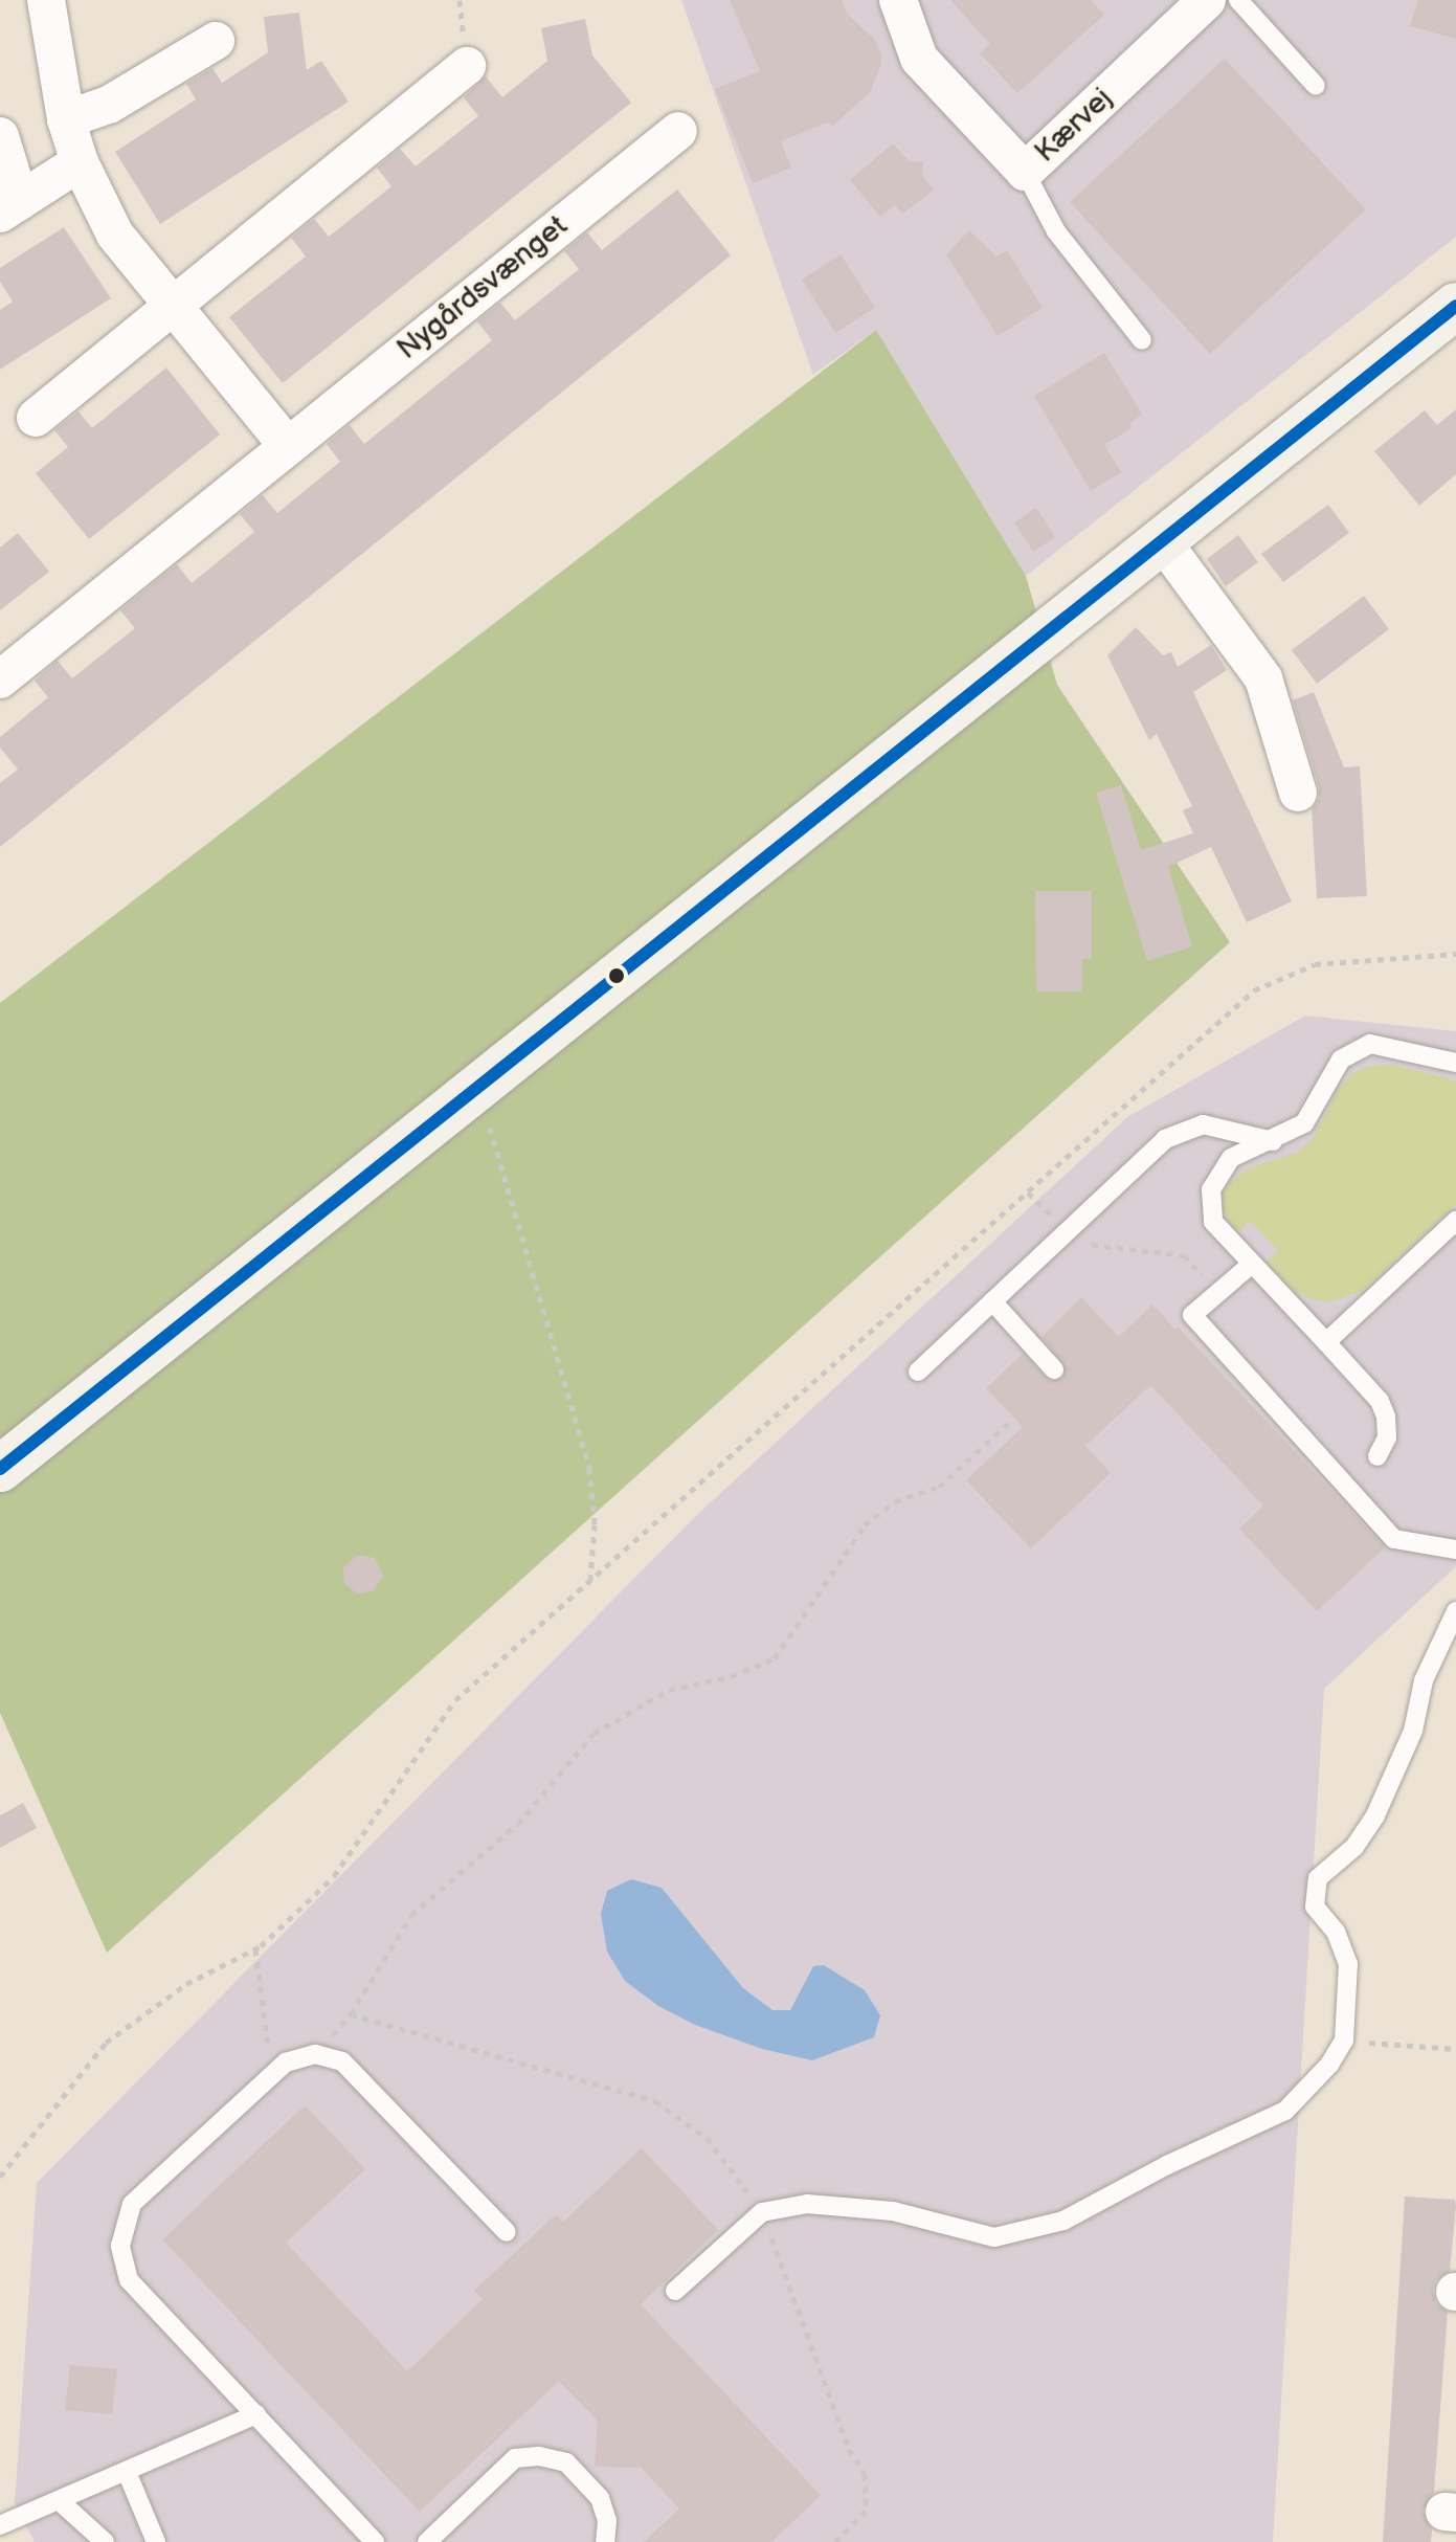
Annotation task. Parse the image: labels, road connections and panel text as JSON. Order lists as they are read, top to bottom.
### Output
{
  "streets": {
    "street": ["Kærvej", "Nygårdsvænget"]
  }
}
